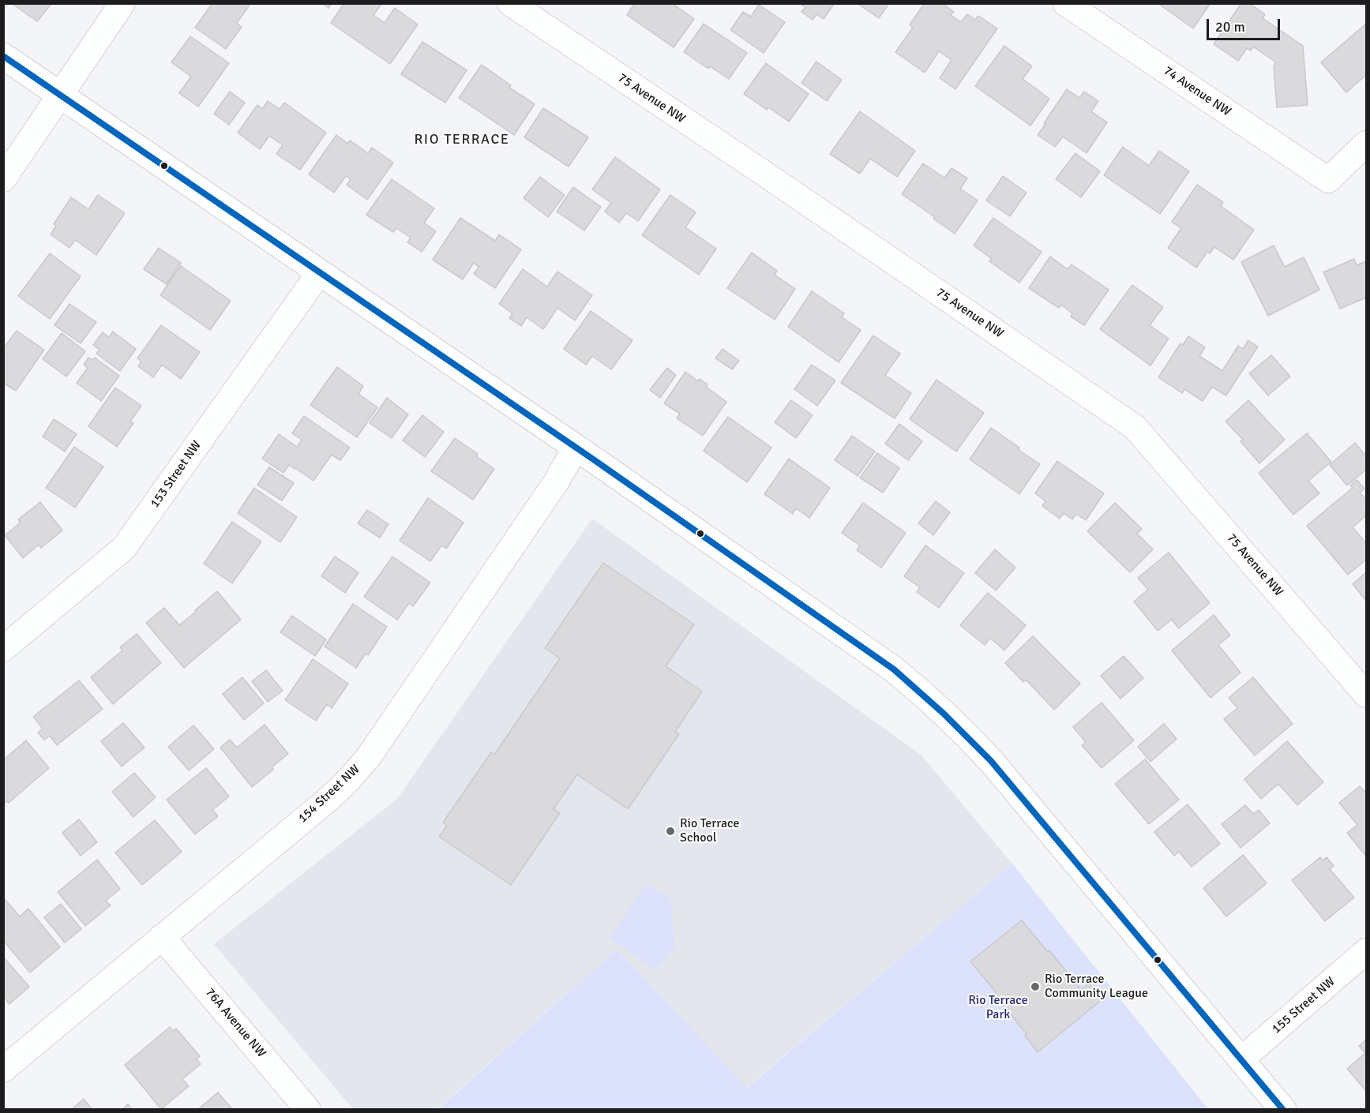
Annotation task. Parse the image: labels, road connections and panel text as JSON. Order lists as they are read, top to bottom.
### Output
{
  "streets": {
    "street": [
      "74 Avenue NW",
      "75 Avenue NW",
      "153 Street NW",
      "154 Street NW",
      "155 Street NW",
      "76A Avenue NW"
    ]
  },
  "crossings": [
    ["154 Street NW", "76A Avenue NW"]
  ],
  "districts": ["RIO TERRACE"],
  "parks": ["Rio Terrace Park"],
  "places": ["Rio Terrace School", "Rio Terrace Community League"],
  "scale_bar": "20 m"
}
